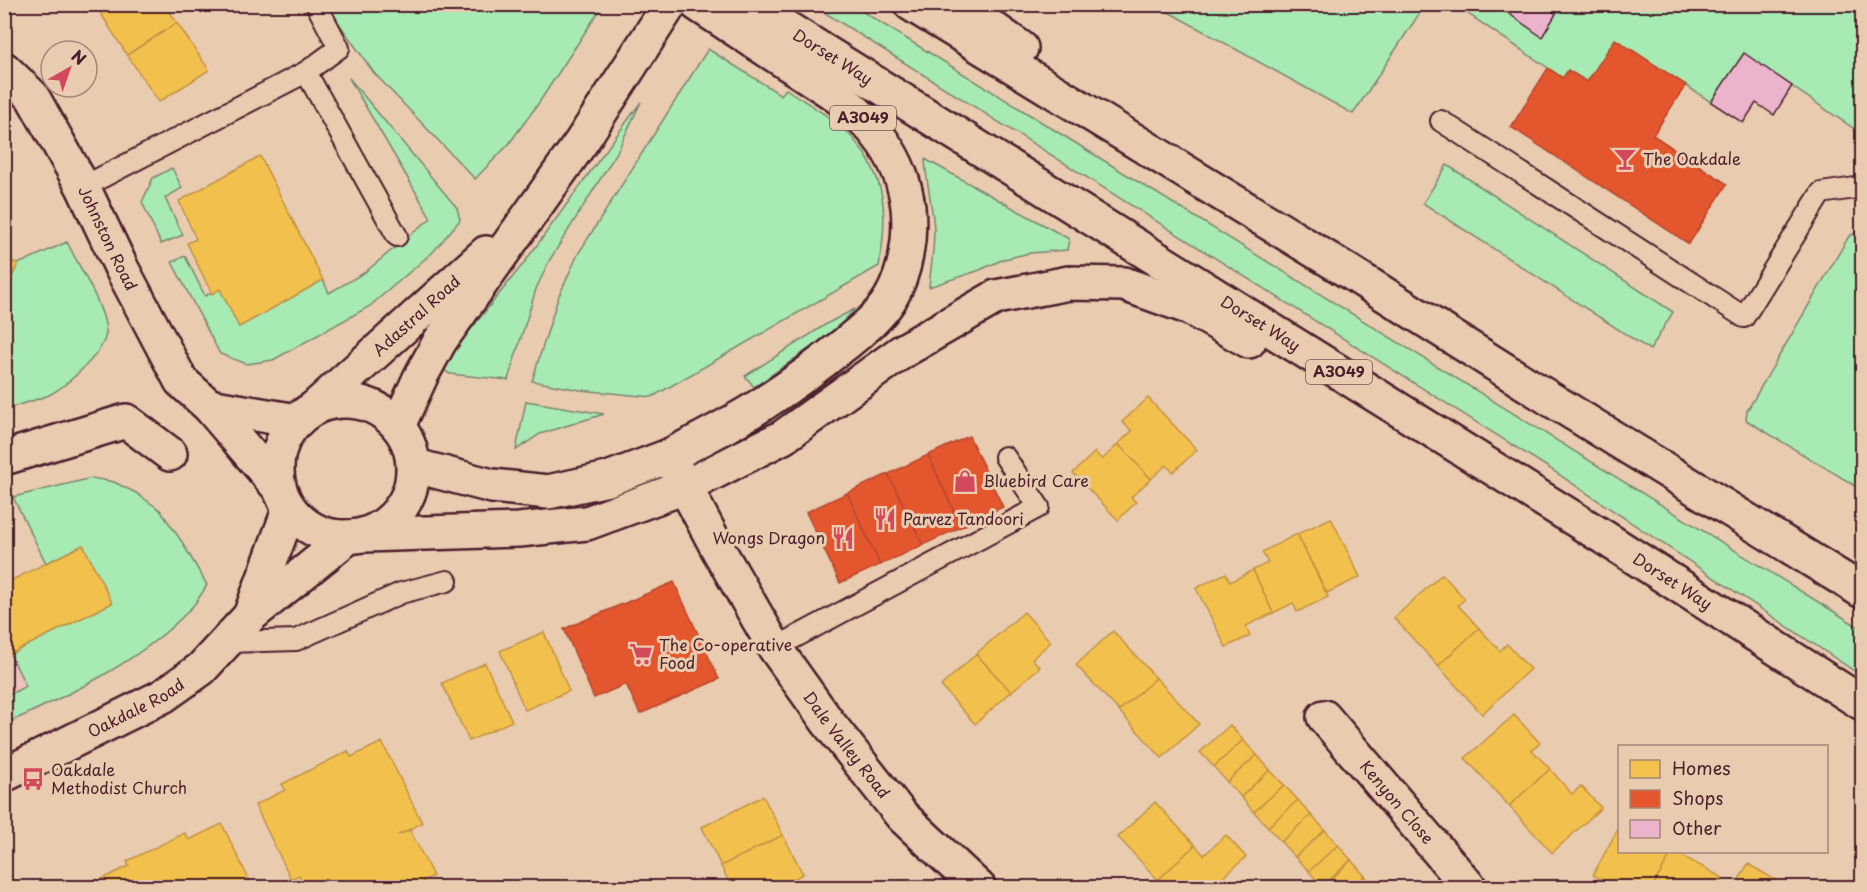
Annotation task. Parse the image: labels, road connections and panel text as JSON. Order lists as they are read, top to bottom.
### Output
{
  "streets": {
    "main road": [
      "Dorset Way",
      "A3049",
      "Johnston Road",
      "Adastral Road",
      "Oakdale Road",
      "Dale Valley Road",
      "Kenyon Close"
    ]
  },
  "crossings": [
    ["Dorset Way", "A3049"],
    ["A3049", "Dale Valley Road"],
    ["Johnston Road", "Adastral Road"],
    ["Johnston Road", "Oakdale Road"],
    ["Adastral Road", "Oakdale Road"]
  ],
  "places": {
    "bar": ["The Oakdale"],
    "shop": ["Bluebird Care"],
    "restaurant": ["Parvez Tandoori", "Wongs Dragon"],
    "supermarket": ["The Co-operative Food"],
    "bus stop": ["Oakdale Methodist Church"]
  },
  "legend": ["Homes", "Shops", "Other"],
  "north": "top right"
}
